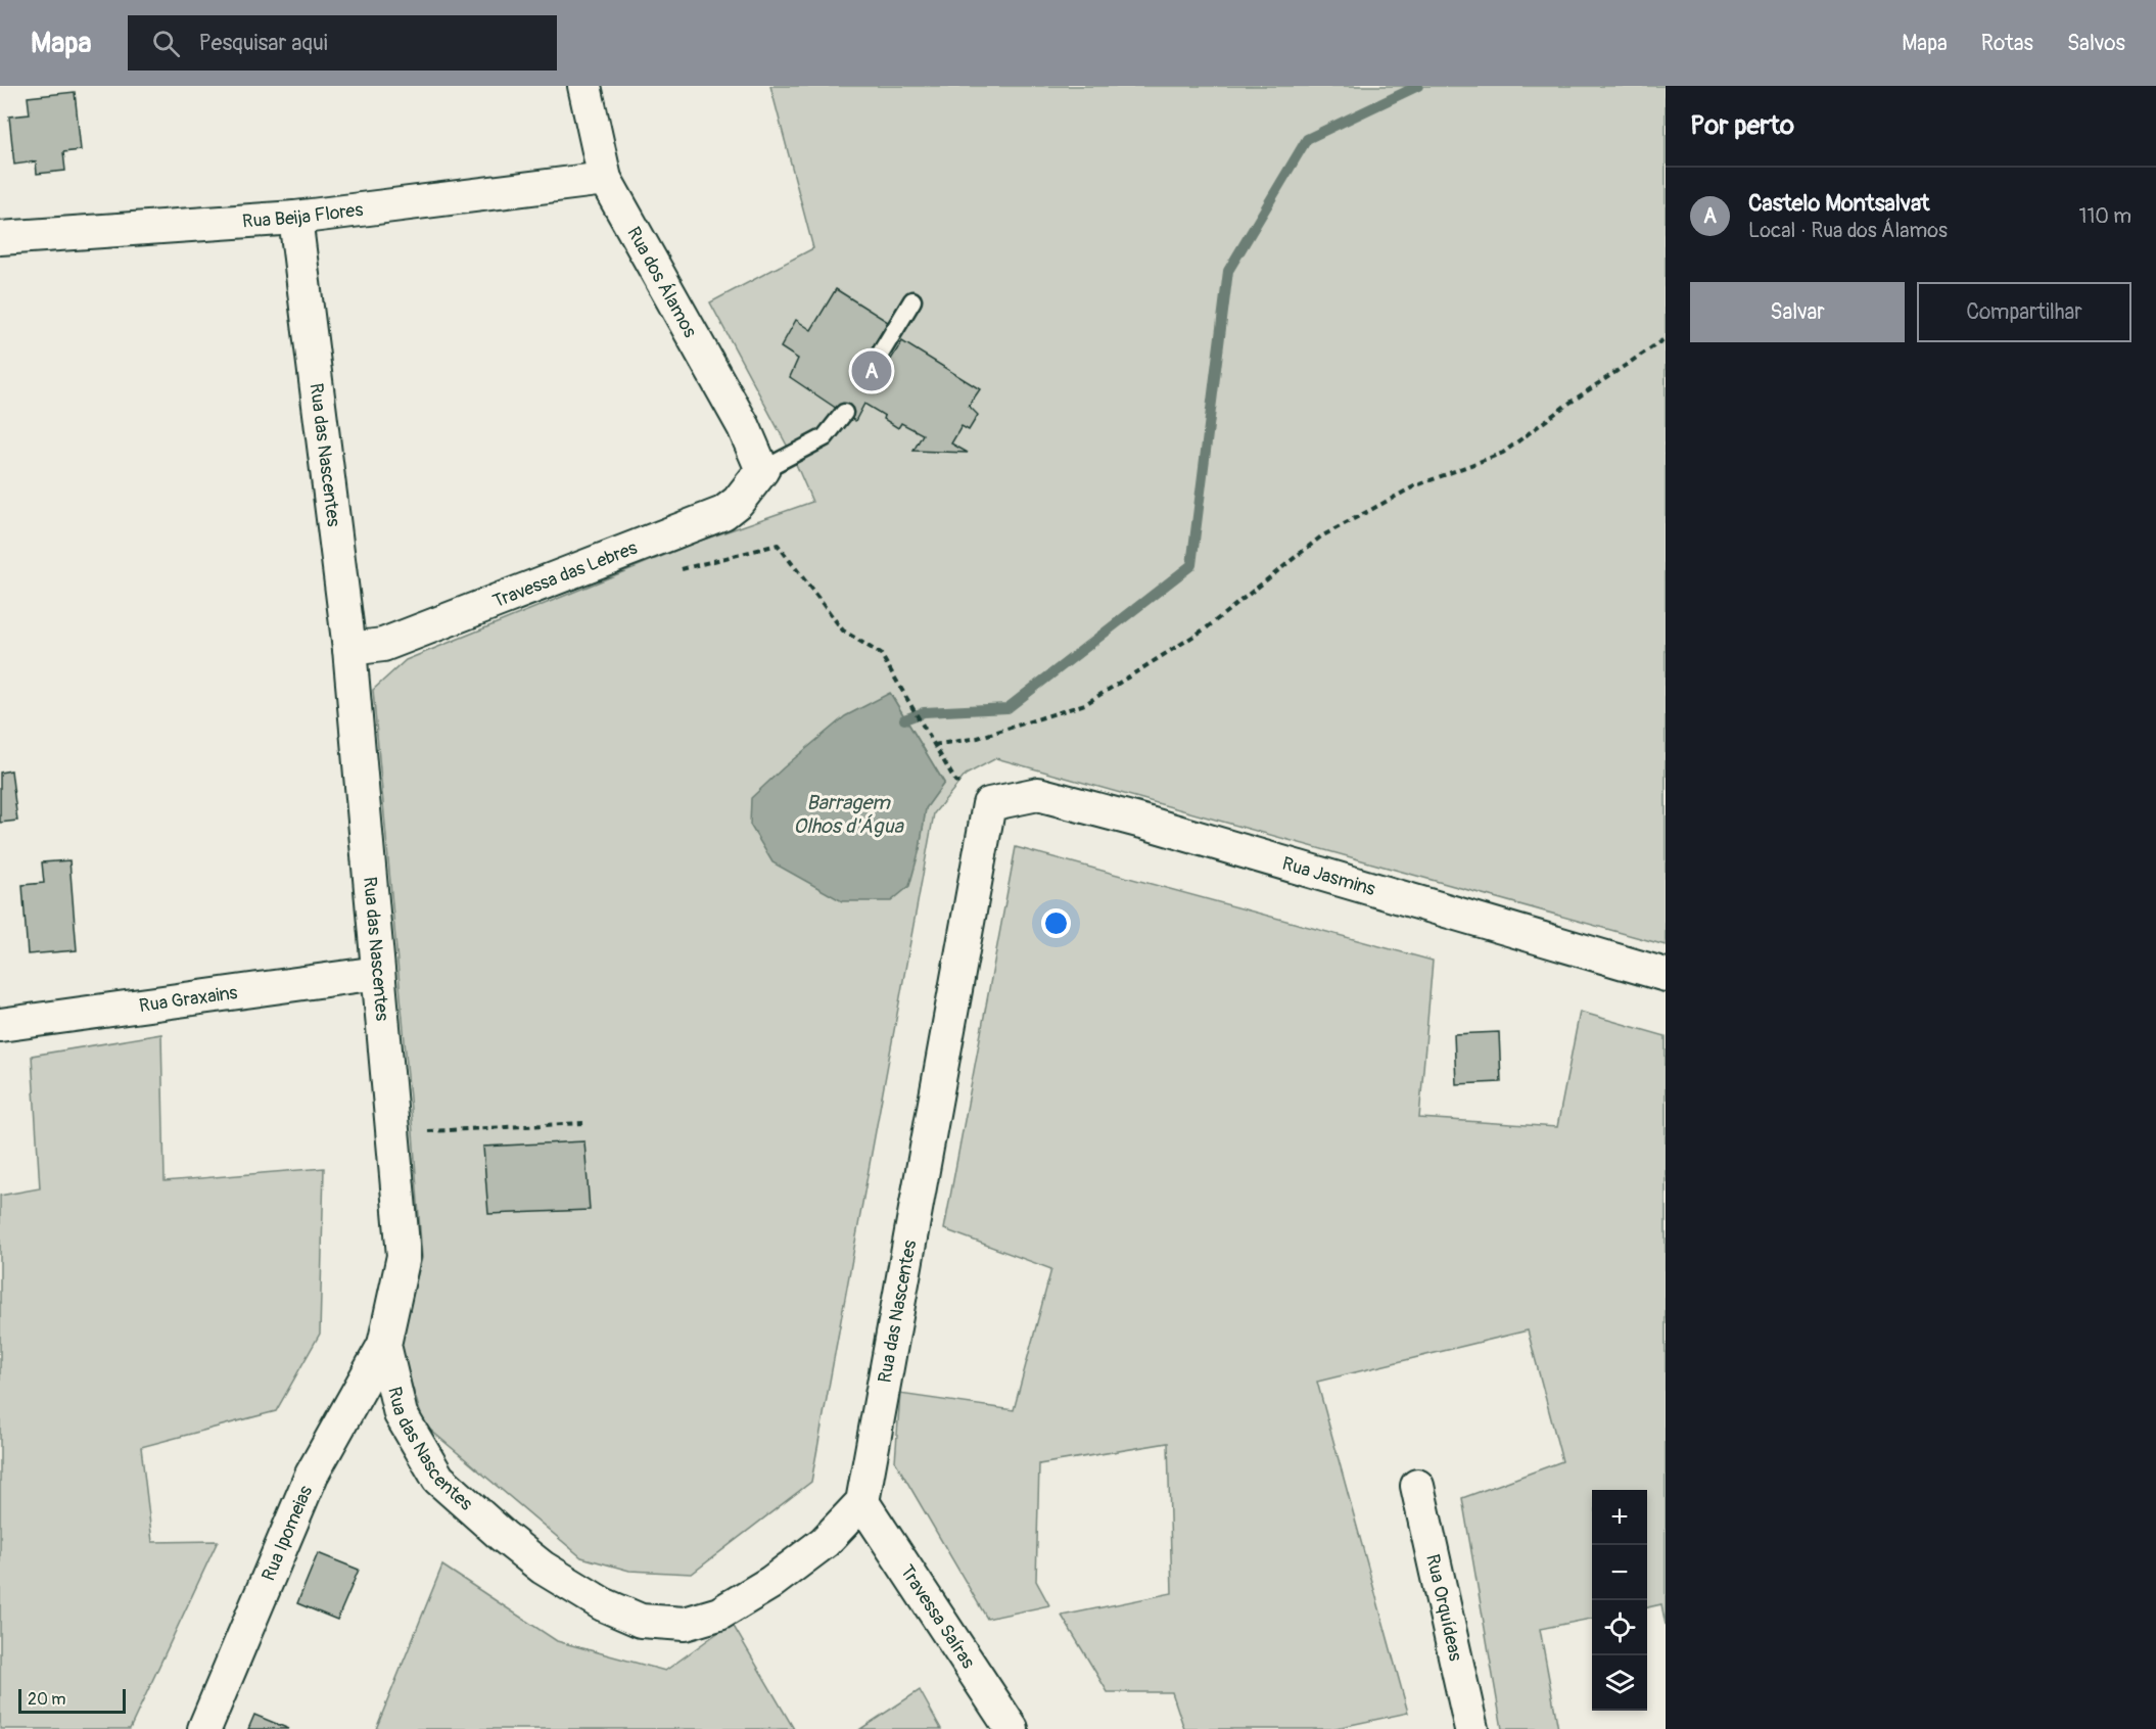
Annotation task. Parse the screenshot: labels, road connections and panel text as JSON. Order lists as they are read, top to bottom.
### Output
{
  "streets": {
    "street": [
      "Rua Beija Flores",
      "Rua dos Álamos",
      "Rua das Nascentes",
      "Travessa das Lebres",
      "Rua Jasmins",
      "Rua Graxains",
      "Rua Ipomeias",
      "Rua Orquídeas",
      "Travessa Saíras"
    ]
  },
  "crossings": [
    ["Rua Beija Flores", "Rua dos Álamos"],
    ["Rua Beija Flores", "Rua das Nascentes"],
    ["Rua dos Álamos", "Travessa das Lebres"],
    ["Rua das Nascentes", "Travessa das Lebres"],
    ["Rua das Nascentes", "Rua Jasmins"],
    ["Rua das Nascentes", "Rua Graxains"],
    ["Rua das Nascentes", "Rua Ipomeias"],
    ["Rua das Nascentes", "Travessa Saíras"]
  ],
  "water": ["Barragem Olhos d'Água"],
  "scale_bar": "20 m",
  "page": {
    "header": "Mapa",
    "search": "Pesquisar aqui",
    "nav": ["Mapa", "Rotas", "Salvos"],
    "heading": "Por perto",
    "list": [
      {
        "mark": "A",
        "name": "Castelo Montsalvat",
        "note": "Local · Rua dos Álamos",
        "value": "110 m"
      }
    ],
    "buttons": ["Salvar", "Compartilhar"],
    "pins": "A",
    "map_buttons": ["+", "−"],
    "scale": "20 m"
  }
}
